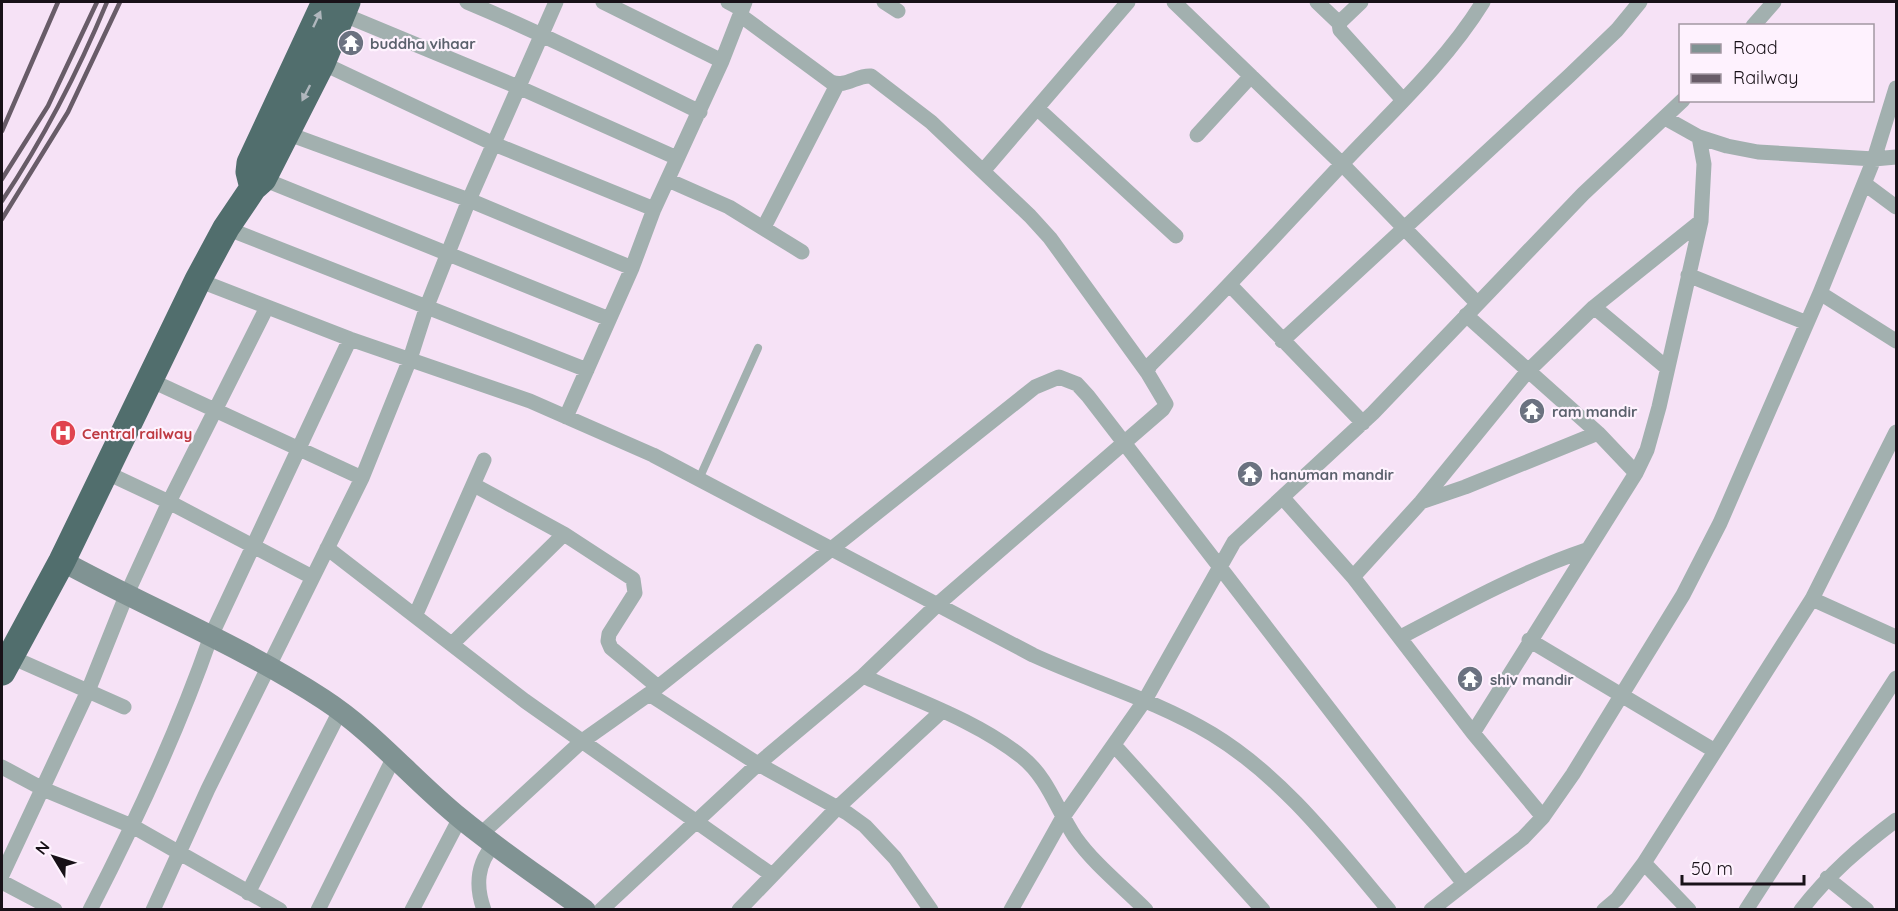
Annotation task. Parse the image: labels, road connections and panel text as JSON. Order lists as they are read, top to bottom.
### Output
{
  "places": {
    "temple": [
      "buddha vihaar",
      "ram mandir",
      "hanuman mandir",
      "shiv mandir"
    ],
    "hospital": ["Central railway"]
  },
  "legend": ["Road", "Railway"],
  "scale_bar": "50 m",
  "north": "top left"
}
